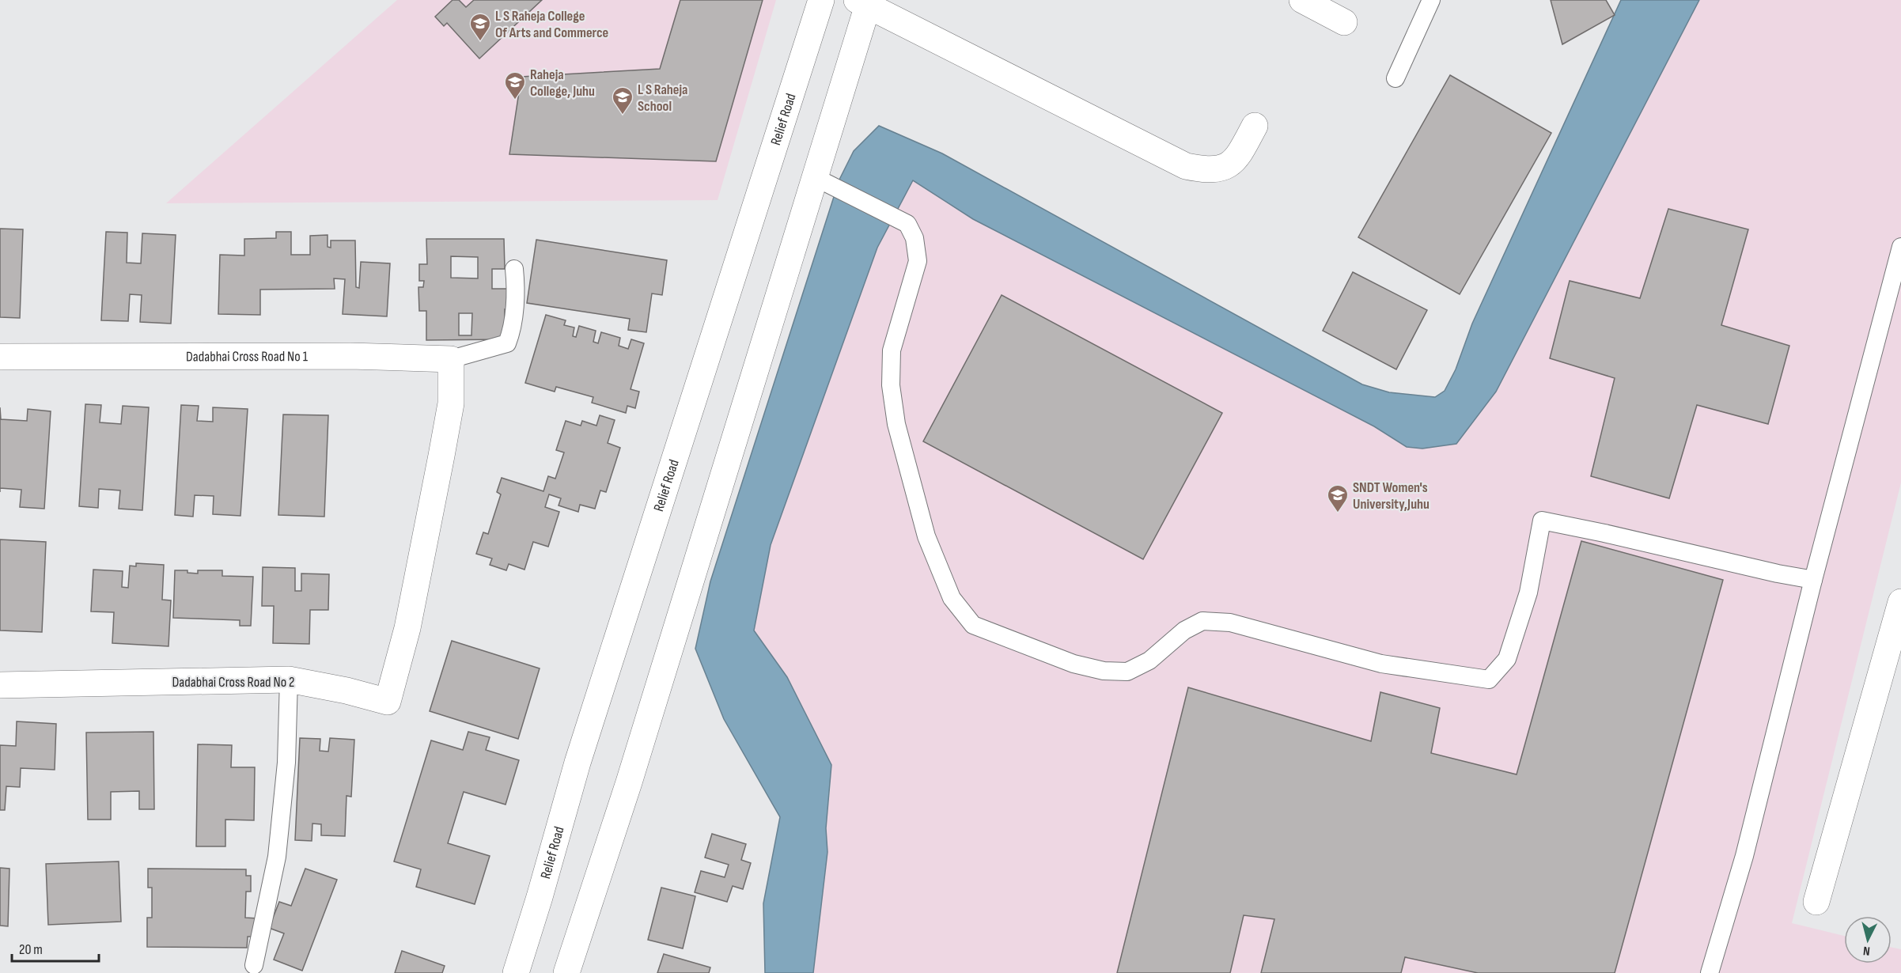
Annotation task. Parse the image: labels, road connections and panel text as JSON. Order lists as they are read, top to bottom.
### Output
{
  "streets": {
    "street": ["Relief Road", "Dadabhai Cross Road No 1", "Dadabhai Cross Road No 2"]
  },
  "crossings": [
    ["Dadabhai Cross Road No 1", "Dadabhai Cross Road No 2"]
  ],
  "places": {
    "school or university": [
      "L S Raheja College Of Arts and Commerce",
      "Raheja College, Juhu",
      "L S Raheja School",
      "SNDT Women's University,Juhu"
    ]
  },
  "scale_bar": "20 m",
  "north": "bottom"
}
